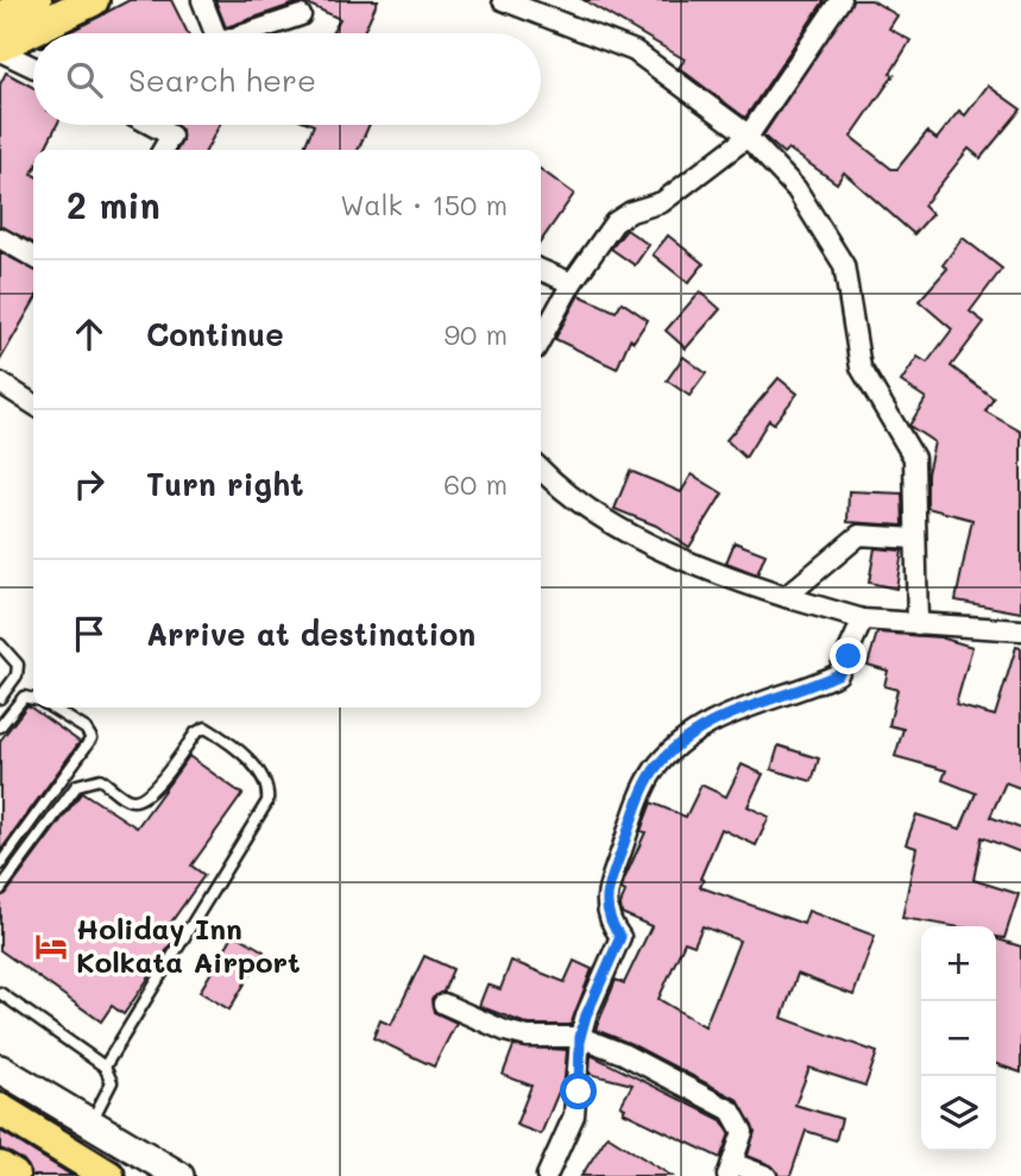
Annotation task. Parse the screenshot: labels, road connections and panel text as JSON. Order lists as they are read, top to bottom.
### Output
{
  "places": {
    "hotel": ["Holiday Inn Kolkata Airport"]
  },
  "page": {
    "search": "Search here",
    "heading": ["2 min", "Walk · 150 m"],
    "list": [
      ["Continue", "90 m"],
      ["Turn right", "60 m"],
      "Arrive at destination"
    ],
    "map_buttons": ["+", "−"]
  }
}
